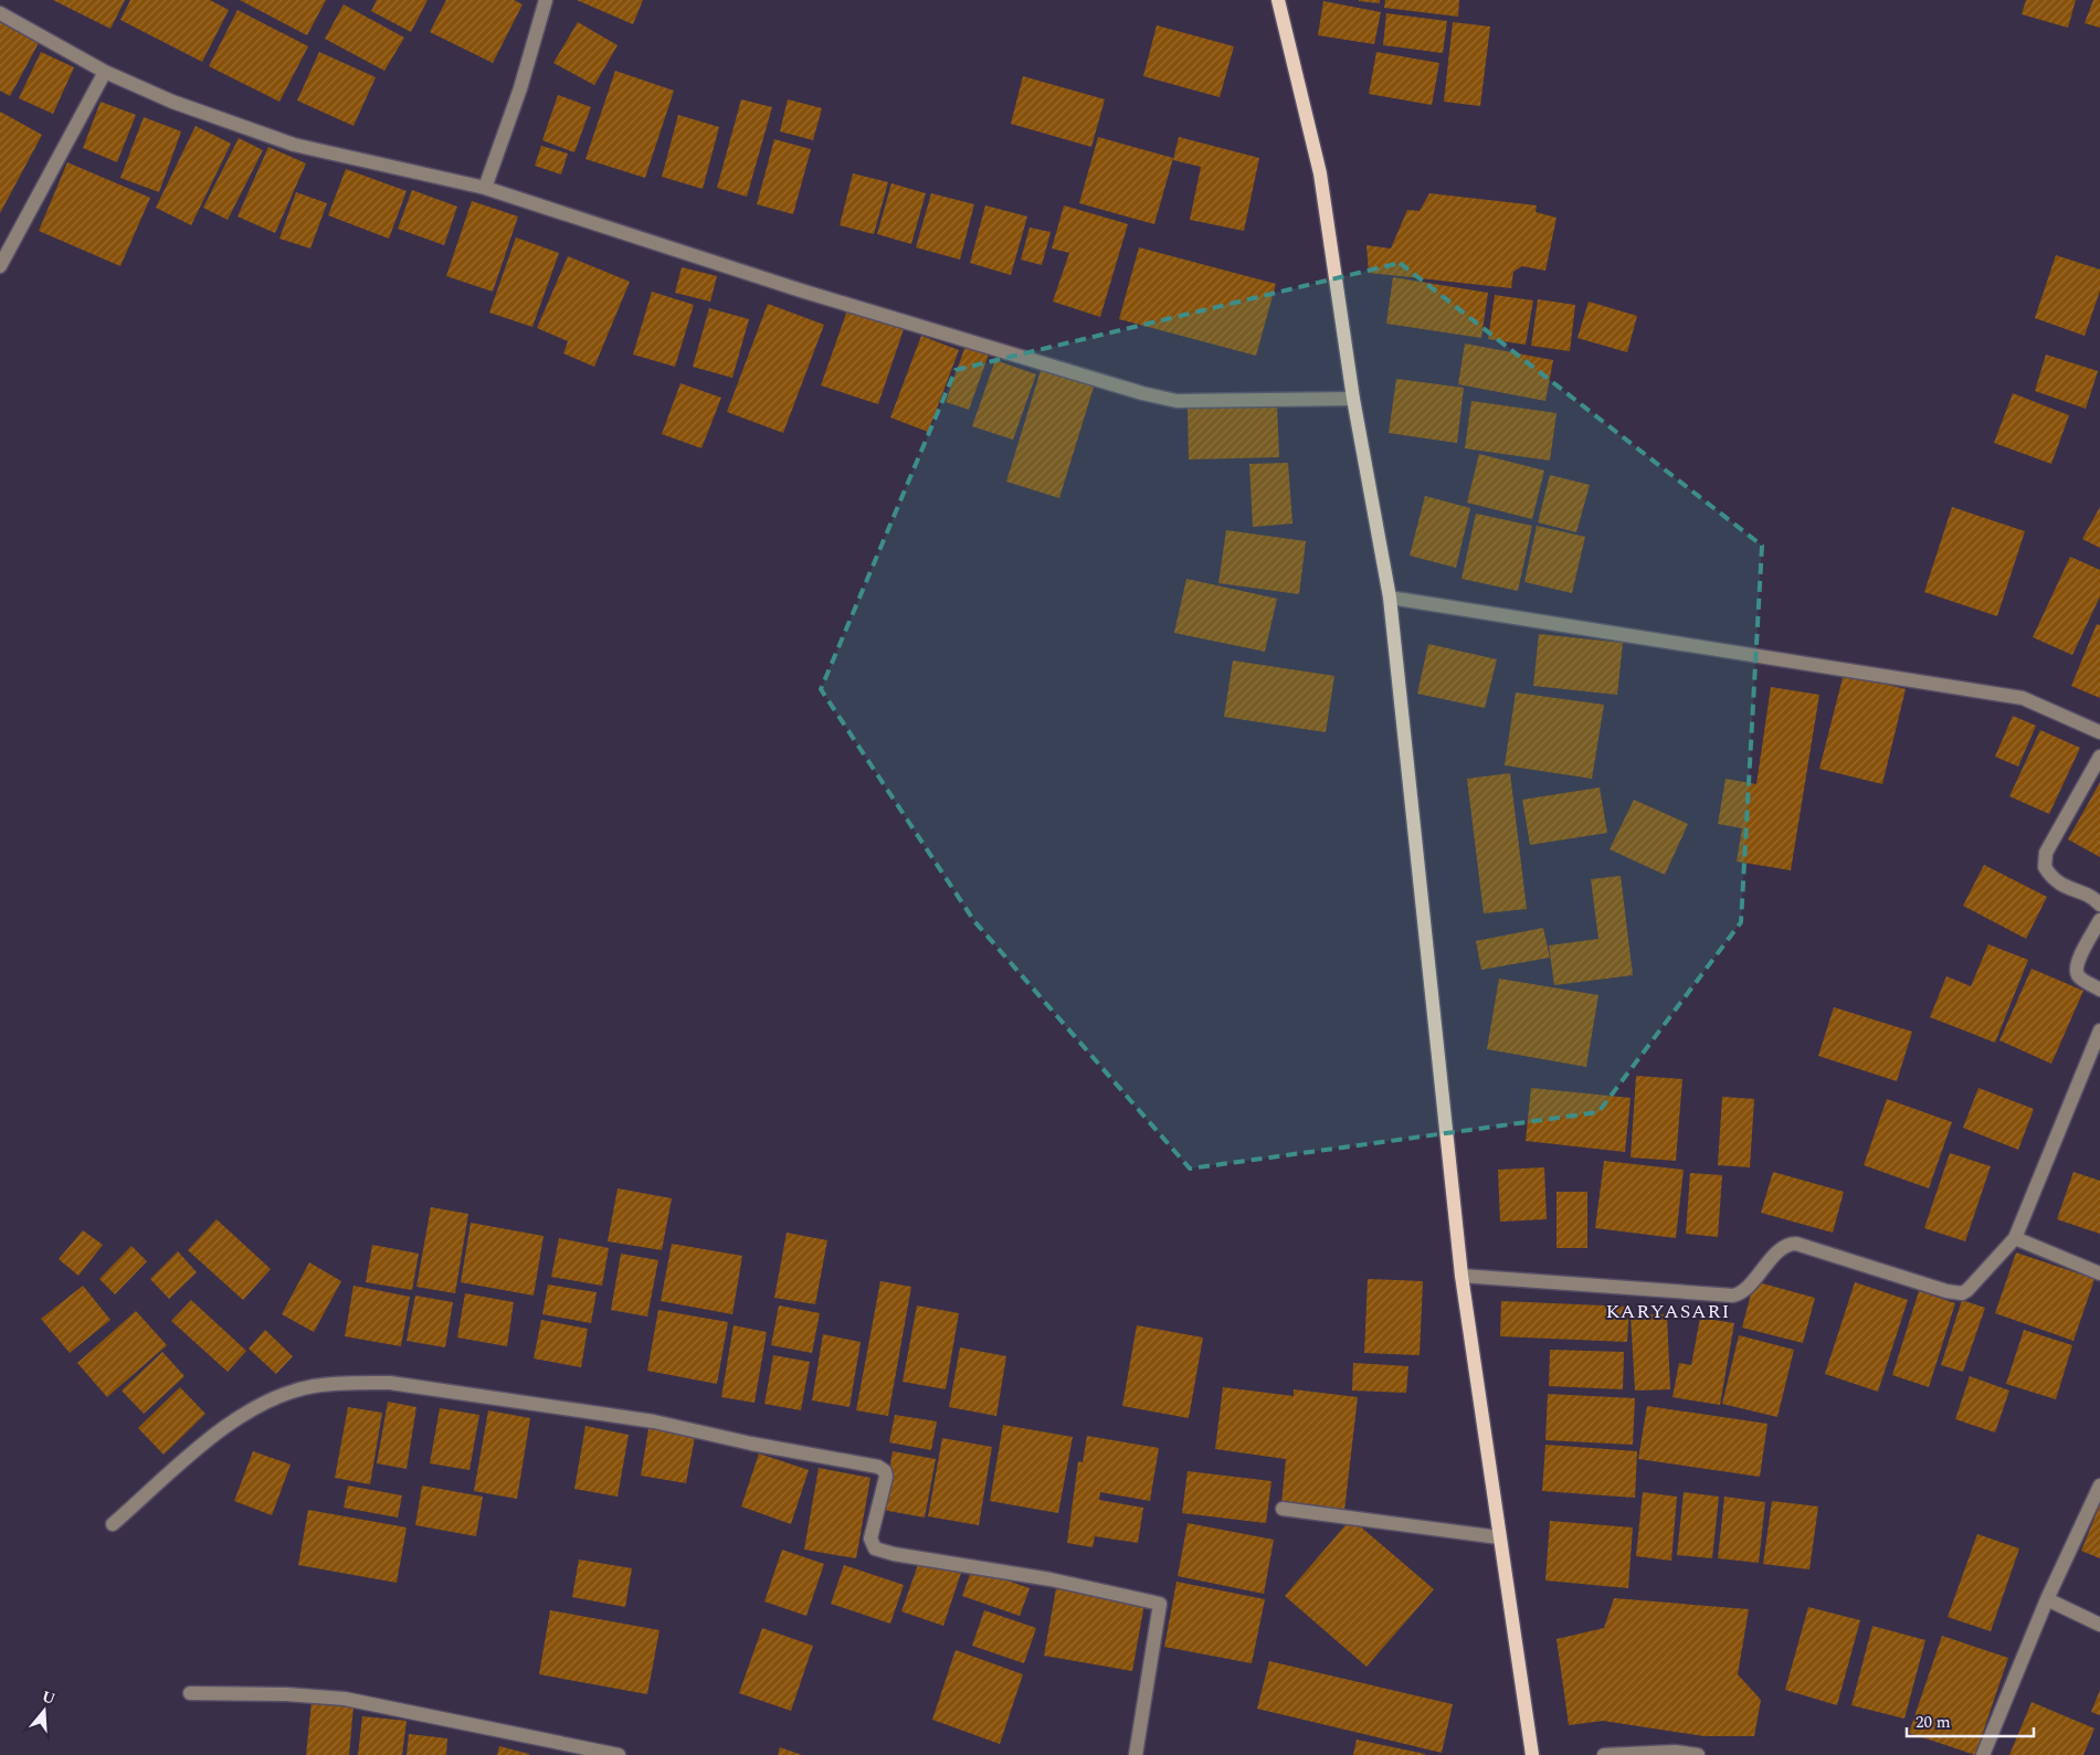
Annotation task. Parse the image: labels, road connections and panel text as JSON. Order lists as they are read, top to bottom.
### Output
{
  "districts": ["KARYASARI"],
  "scale_bar": "20 m",
  "north": "top"
}
